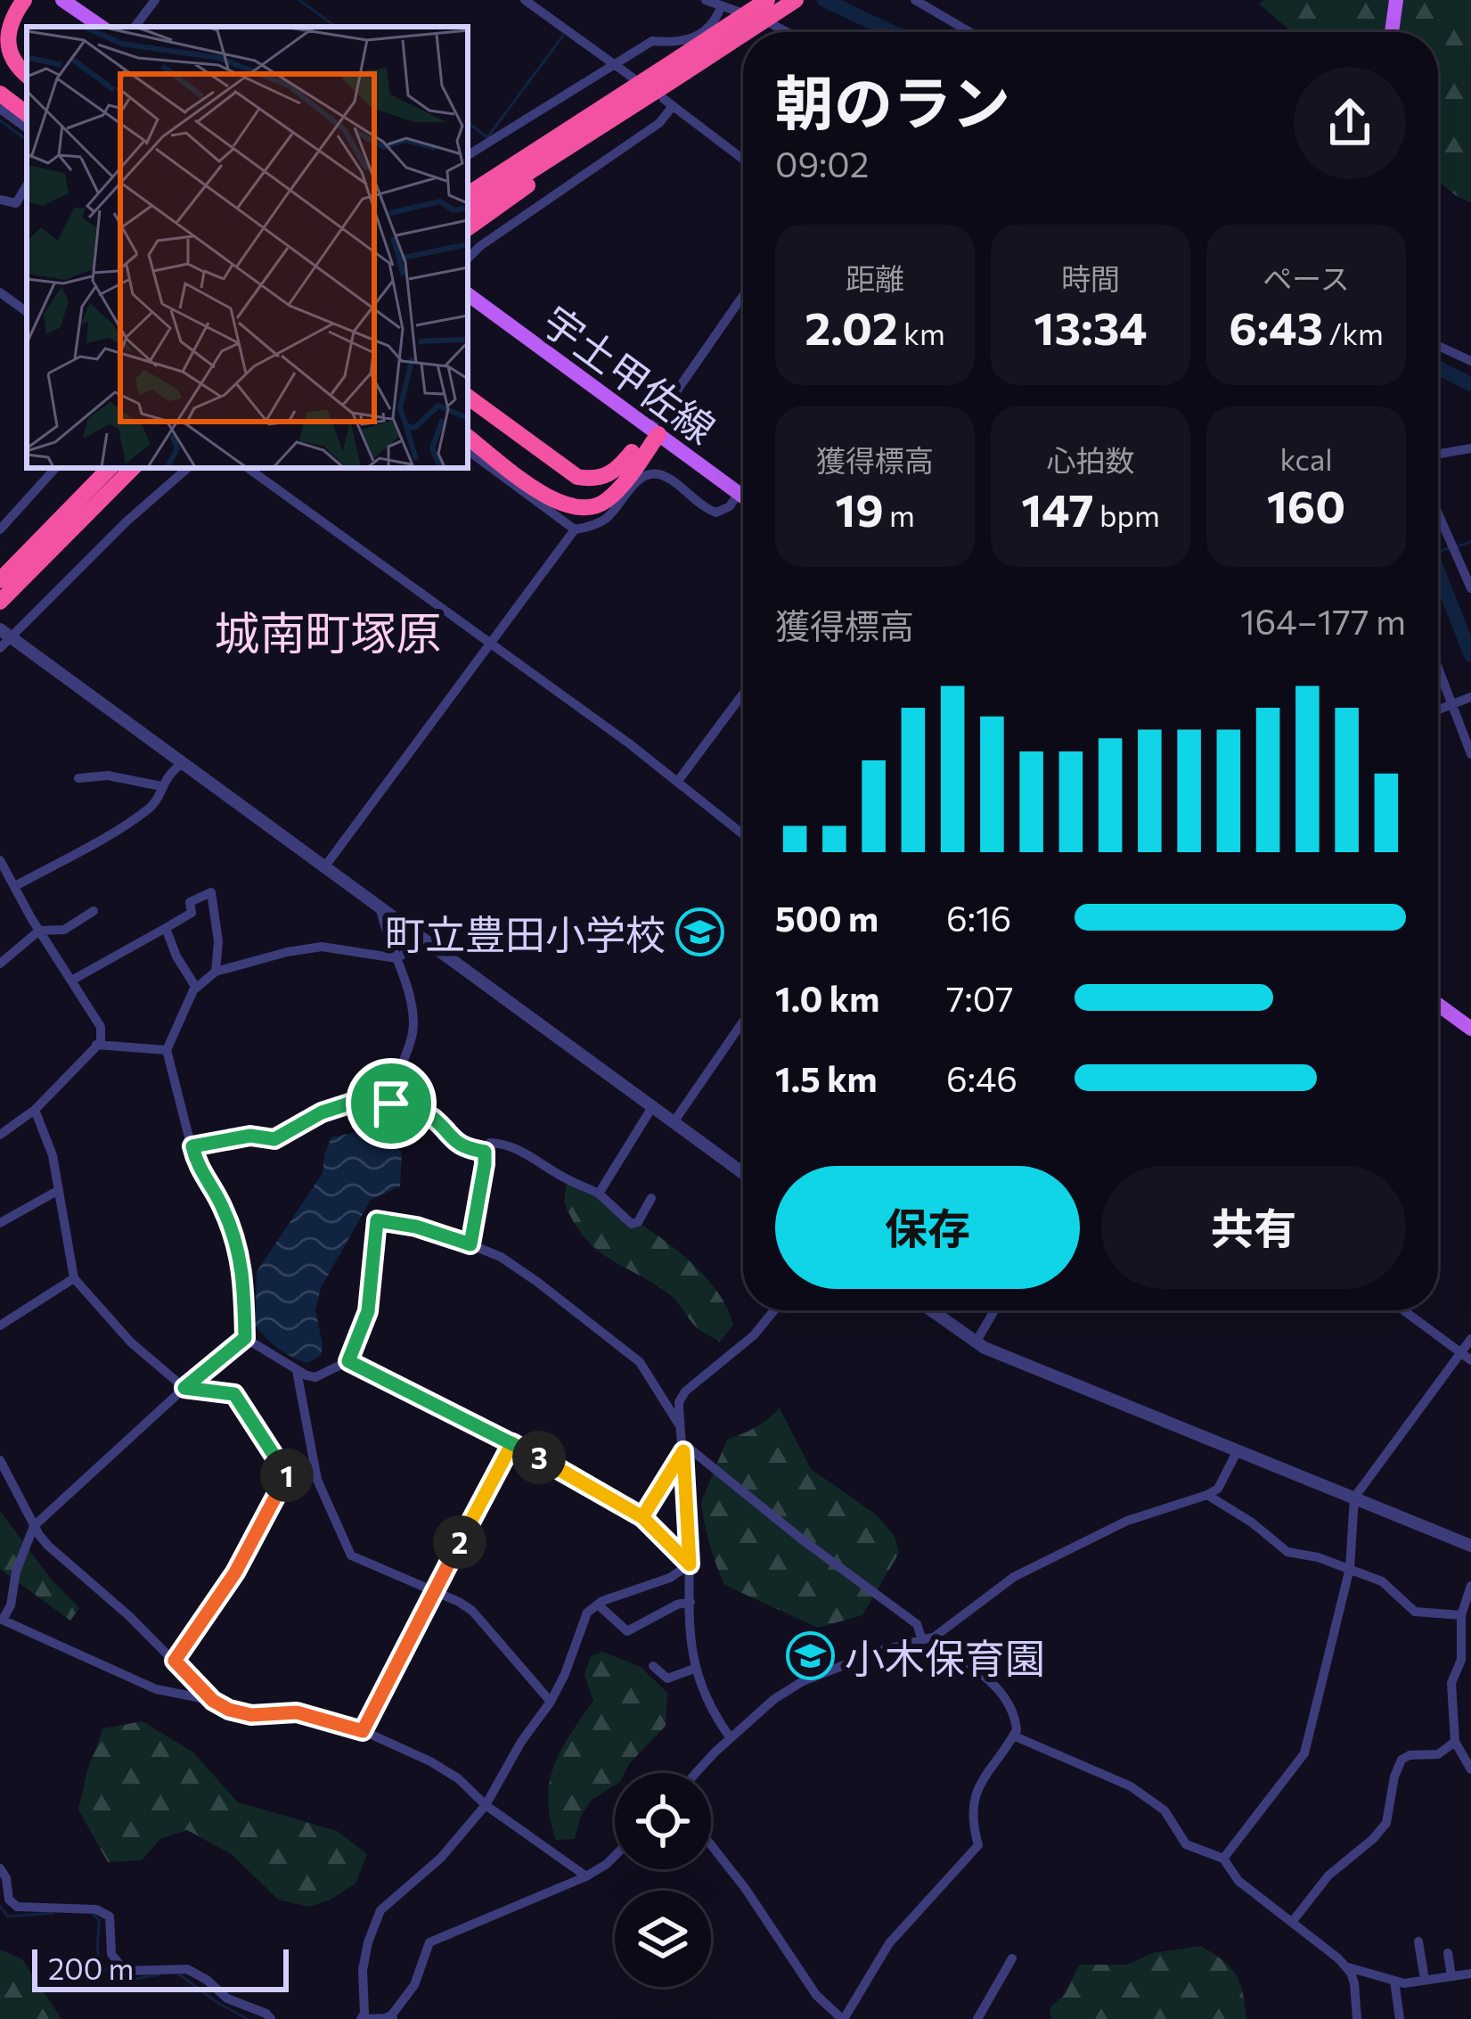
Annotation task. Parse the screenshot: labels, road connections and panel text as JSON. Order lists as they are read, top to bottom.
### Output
{
  "streets": {
    "main road": ["宇土甲佐線"]
  },
  "districts": ["城南町塚原"],
  "places": {
    "school or university": ["町立豊田小学校", "小木保育園"]
  },
  "scale_bar": "200 m",
  "page": {
    "heading": ["朝のラン", "09:02"],
    "stats": [
      ["距離", "2.02 km"],
      ["時間", "13:34"],
      ["ペース", "6:43 /km"],
      ["獲得標高", "19 m"],
      ["心拍数", "147 bpm"],
      ["kcal", "160"]
    ],
    "chart": ["獲得標高", "164–177 m"],
    "list": [
      {
        "name": "500 m",
        "note": "6:16"
      },
      {
        "name": "1.0 km",
        "note": "7:07"
      },
      {
        "name": "1.5 km",
        "note": "6:46"
      }
    ],
    "buttons": ["保存", "共有"],
    "pins": ["3", "1", "2"],
    "scale": "200 m"
  }
}
